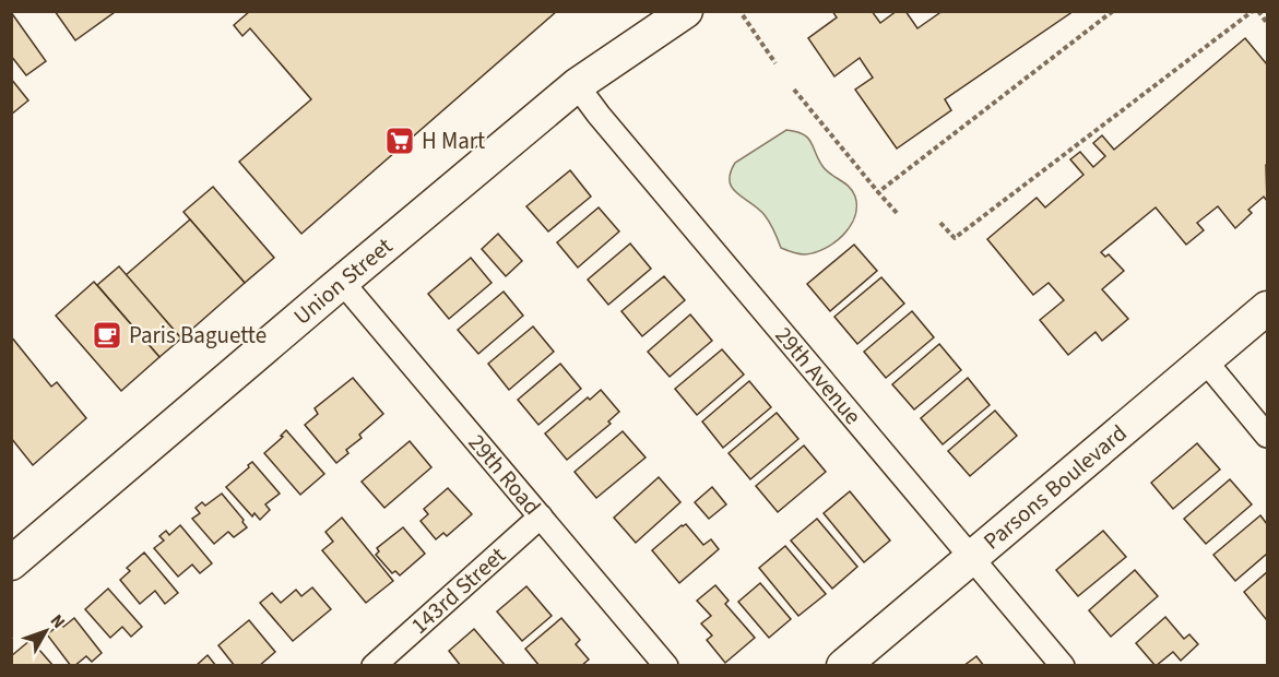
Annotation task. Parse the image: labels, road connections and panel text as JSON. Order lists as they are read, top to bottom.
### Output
{
  "streets": {
    "street": [
      "Union Street",
      "29th Avenue",
      "29th Road",
      "Parsons Boulevard",
      "143rd Street"
    ]
  },
  "crossings": [
    ["Union Street", "29th Avenue"],
    ["Union Street", "29th Road"],
    ["29th Avenue", "Parsons Boulevard"],
    ["29th Road", "143rd Street"]
  ],
  "places": {
    "supermarket": ["H Mart"],
    "cafe": ["Paris Baguette"]
  },
  "north": "top right"
}
